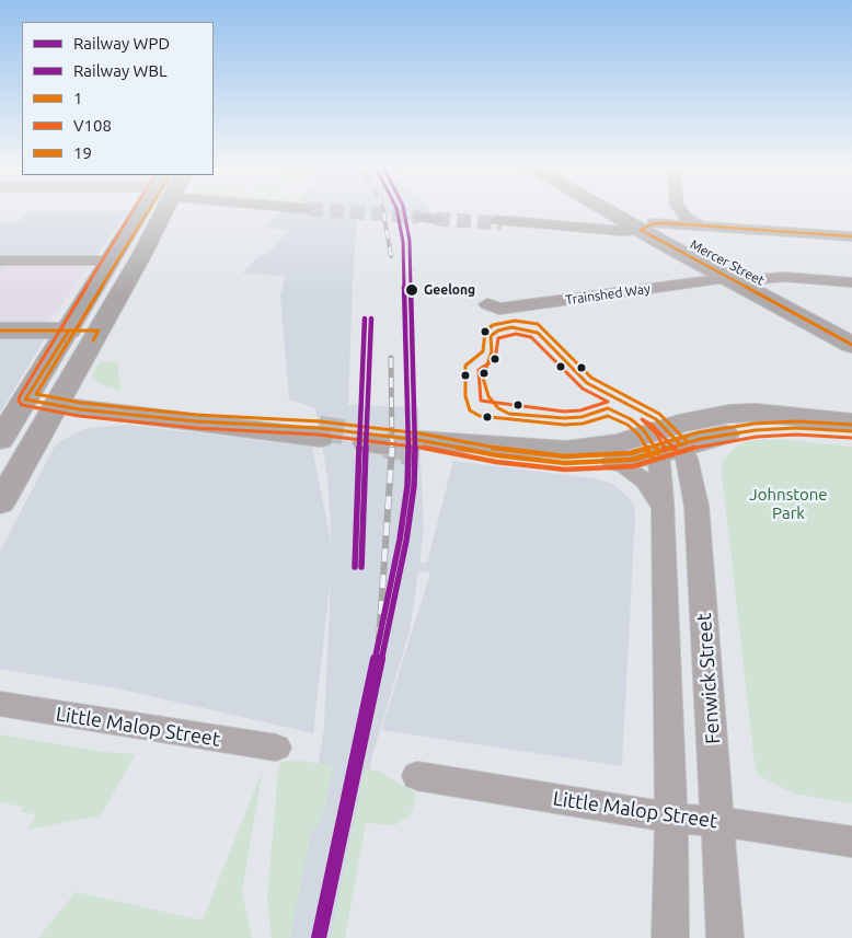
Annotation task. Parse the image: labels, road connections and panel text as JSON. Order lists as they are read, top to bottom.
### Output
{
  "streets": {
    "street": [
      "Mercer Street",
      "Trainshed Way",
      "Fenwick Street",
      "Little Malop Street"
    ]
  },
  "crossings": [
    ["Mercer Street", "Trainshed Way"],
    ["Fenwick Street", "Little Malop Street"]
  ],
  "parks": ["Johnstone Park"],
  "places": ["Geelong"],
  "lines": [
    "rail line WPD",
    "rail line WBL",
    "transit line V108",
    "transit line 19",
    "transit line 1"
  ],
  "legend": [
    "Railway WPD",
    "Railway WBL",
    "1",
    "V108",
    "19"
  ]
}
